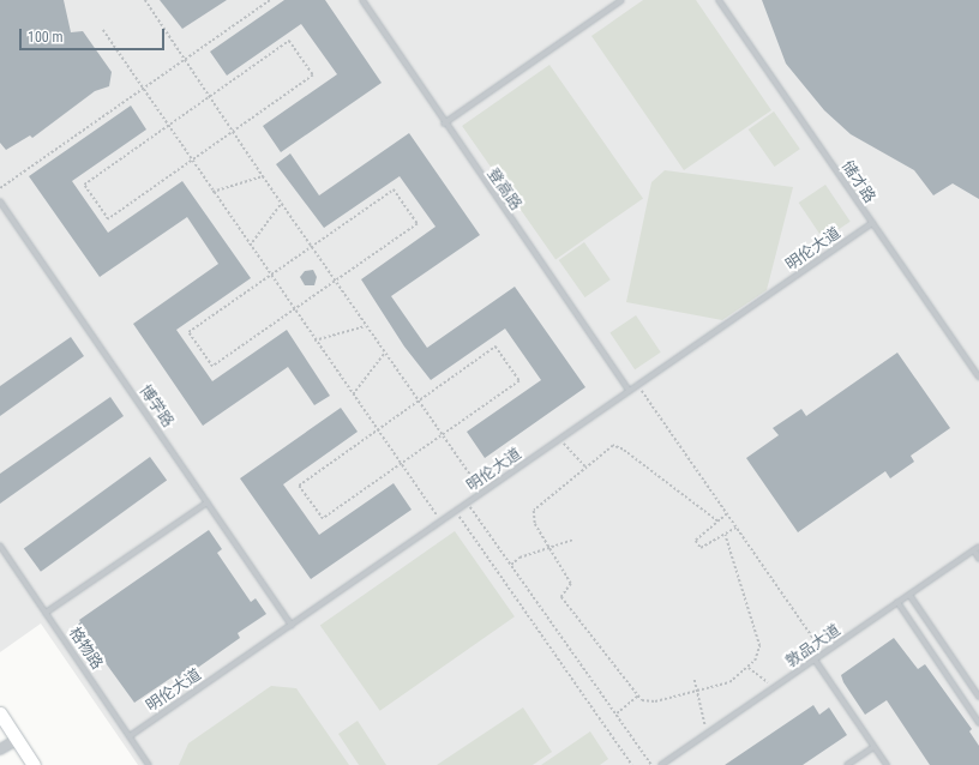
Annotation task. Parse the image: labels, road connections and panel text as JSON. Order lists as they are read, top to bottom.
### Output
{
  "streets": {
    "lane": [
      "储才路",
      "登高路",
      "明伦大道",
      "博学路",
      "敦品大道",
      "格物路"
    ]
  },
  "crossings": [
    ["储才路", "明伦大道"],
    ["登高路", "明伦大道"],
    ["明伦大道", "博学路"],
    ["明伦大道", "格物路"]
  ],
  "scale_bar": "100 m"
}
